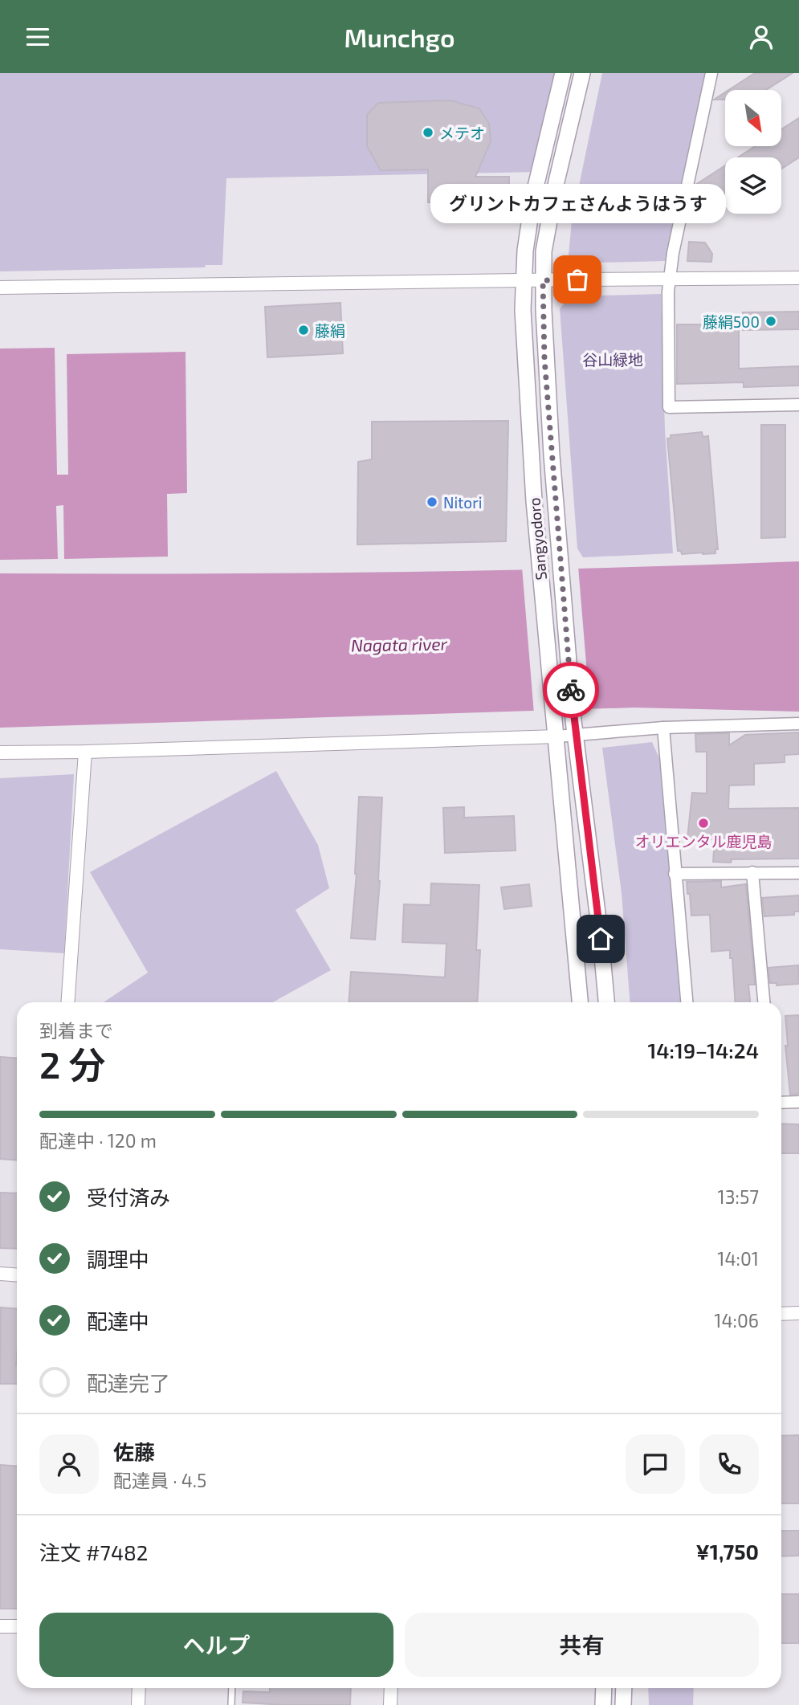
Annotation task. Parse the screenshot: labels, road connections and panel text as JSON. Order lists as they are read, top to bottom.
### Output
{
  "streets": {
    "main road": ["Sangyodoro"]
  },
  "water": ["Nagata river"],
  "parks": ["谷山緑地"],
  "places": [
    "メテオ",
    "グリントカフェさんようはうす",
    "藤絹500",
    "藤絹",
    "Nitori",
    "オリエンタル鹿児島"
  ],
  "north": "bottom right",
  "page": {
    "header": "Munchgo",
    "bubble": "グリントカフェさんようはうす",
    "heading": ["2 分", "到着まで", "14:19–14:24"],
    "panel": [
      "佐藤",
      "配達員 · 4.5",
      "注文 #7482",
      "¥1,750"
    ],
    "bar": "配達中 · 120 m",
    "list": [
      ["受付済み", "13:57"],
      ["調理中", "14:01"],
      ["配達中", "14:06"],
      "配達完了"
    ],
    "buttons": ["ヘルプ", "共有"]
  }
}
